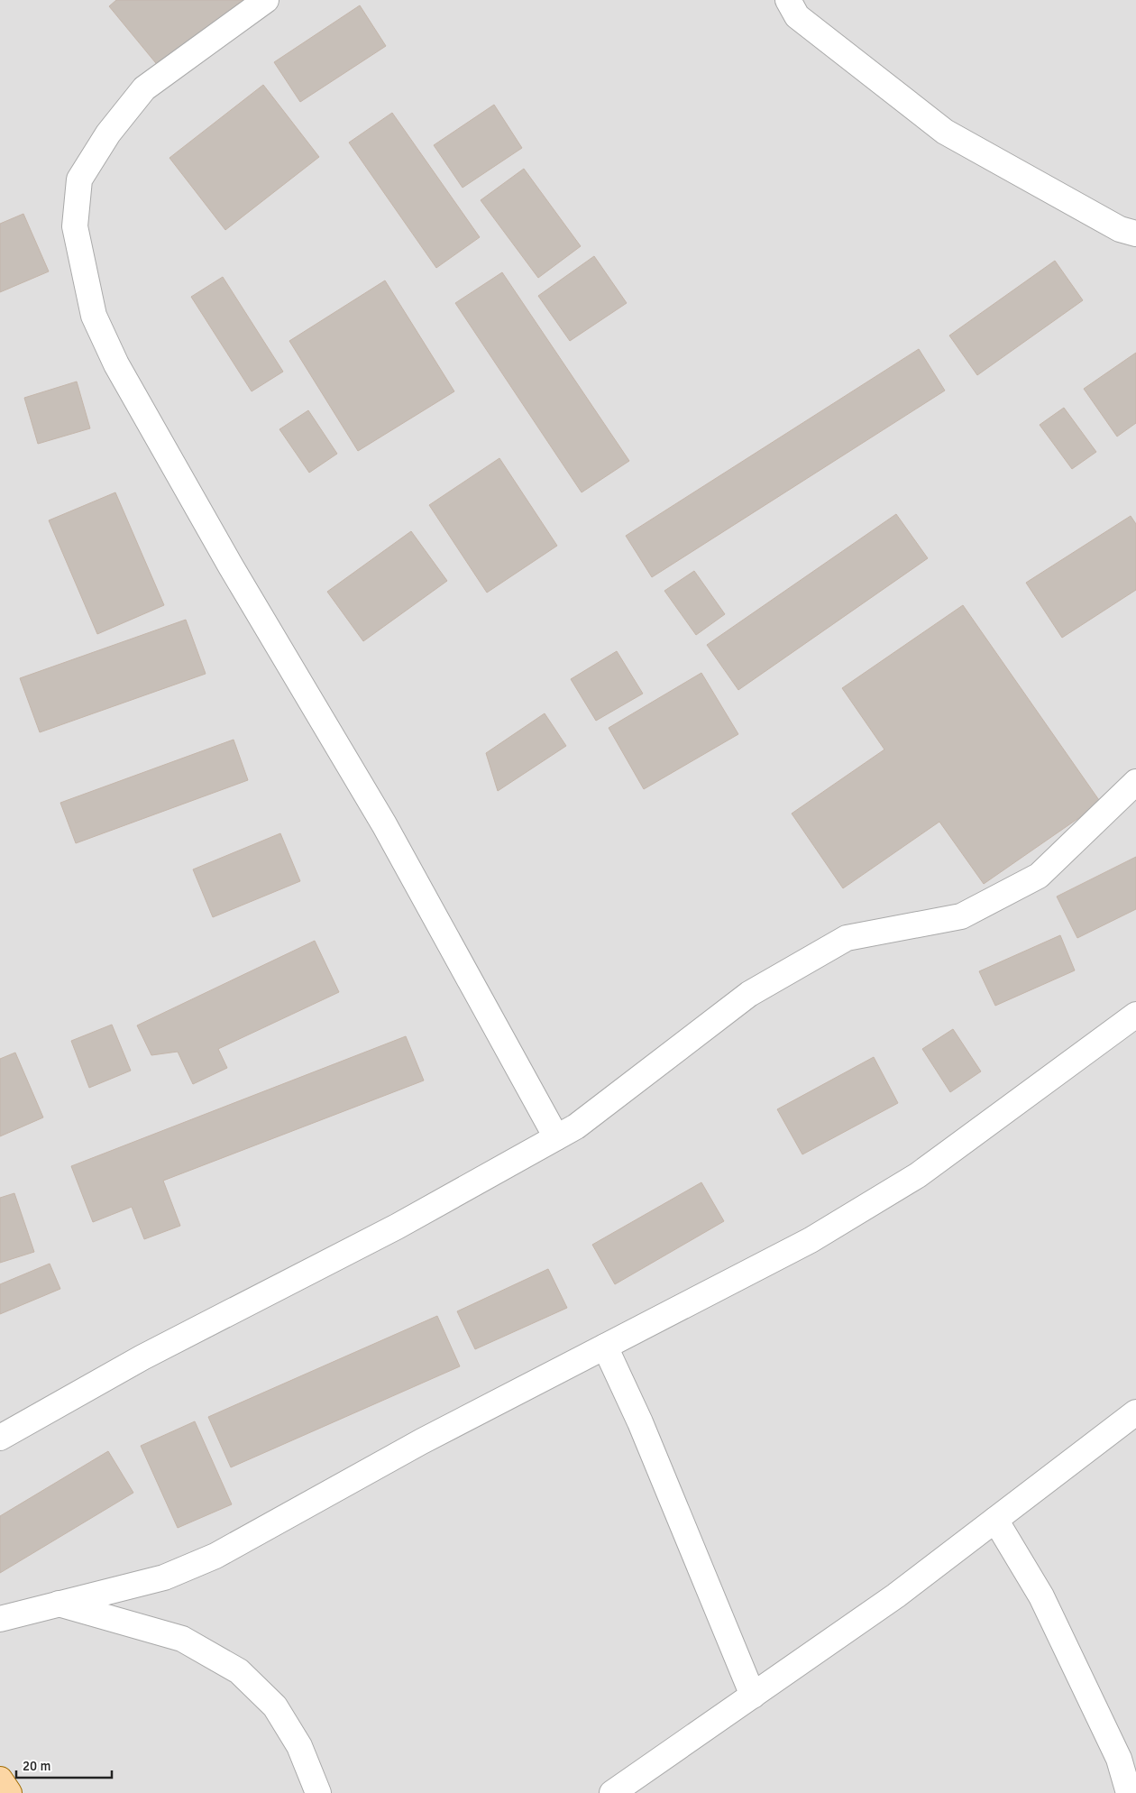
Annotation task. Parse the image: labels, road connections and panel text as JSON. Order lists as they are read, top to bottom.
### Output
{
  "scale_bar": "20 m"
}
